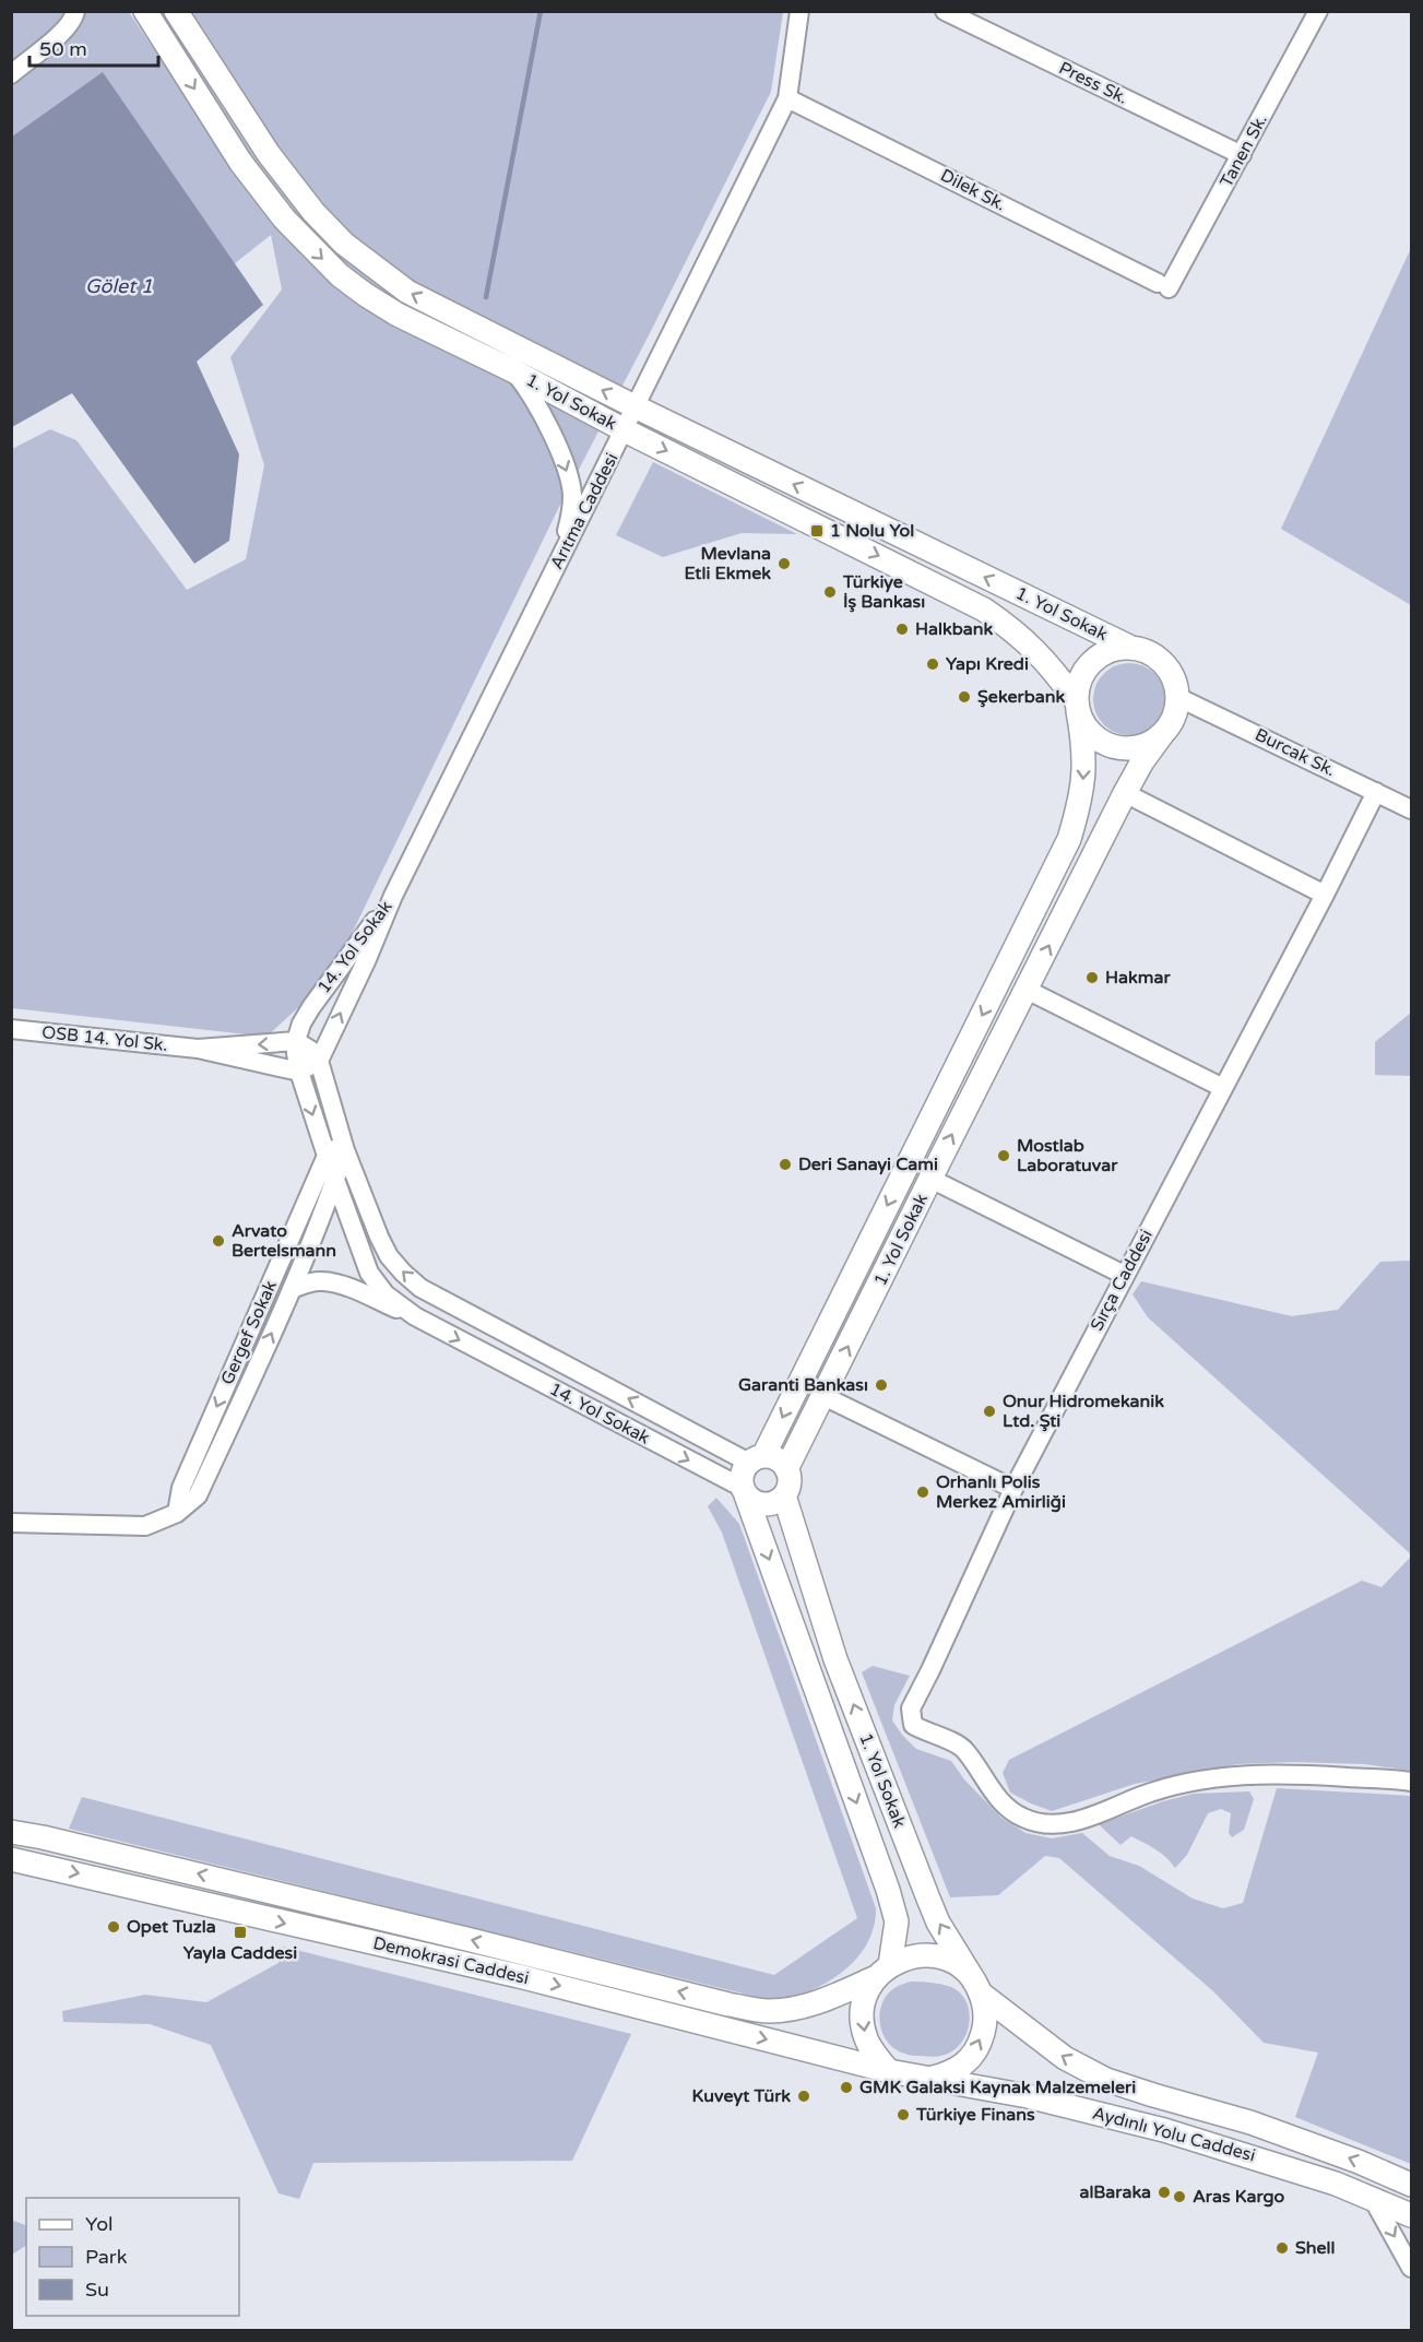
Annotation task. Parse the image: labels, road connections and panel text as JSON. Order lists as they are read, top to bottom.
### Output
{
  "streets": {
    "main road": ["1. Yol Sokak", "Demokrasi Caddesi", "Aydınlı Yolu Caddesi"],
    "street": [
      "Press Sk.",
      "Tanen Sk.",
      "Dilek Sk.",
      "Arıtma Caddesi",
      "Burcak Sk.",
      "14. Yol Sokak",
      "OSB 14. Yol Sk.",
      "Sırça Caddesi",
      "Gergef Sokak"
    ]
  },
  "crossings": [
    ["Press Sk.", "Tanen Sk."],
    ["Tanen Sk.", "Dilek Sk."],
    ["Dilek Sk.", "Arıtma Caddesi"],
    ["1. Yol Sokak", "Arıtma Caddesi"],
    ["1. Yol Sokak", "Burcak Sk."],
    ["1. Yol Sokak", "14. Yol Sokak"],
    ["1. Yol Sokak", "Demokrasi Caddesi"],
    ["1. Yol Sokak", "Aydınlı Yolu Caddesi"],
    ["Arıtma Caddesi", "14. Yol Sokak"],
    ["Burcak Sk.", "Sırça Caddesi"],
    ["14. Yol Sokak", "Gergef Sokak"],
    ["Demokrasi Caddesi", "Aydınlı Yolu Caddesi"]
  ],
  "water": ["Gölet 1"],
  "places": {
    "transit": ["1 Nolu Yol", "Yayla Caddesi"],
    "other": [
      "Mevlana Etli Ekmek",
      "Türkiye İş Bankası",
      "Halkbank",
      "Yapı Kredi",
      "Şekerbank",
      "Hakmar",
      "Mostlab Laboratuvar",
      "Deri Sanayi Cami",
      "Arvato Bertelsmann",
      "Garanti Bankası",
      "Onur Hidromekanik Ltd. Şti",
      "Orhanlı Polis Merkez Amirliği",
      "Opet Tuzla",
      "GMK Galaksi Kaynak Malzemeleri",
      "Kuveyt Türk",
      "Türkiye Finans",
      "alBaraka",
      "Aras Kargo",
      "Shell"
    ]
  },
  "legend": ["Yol", "Park", "Su"],
  "scale_bar": "50 m"
}
